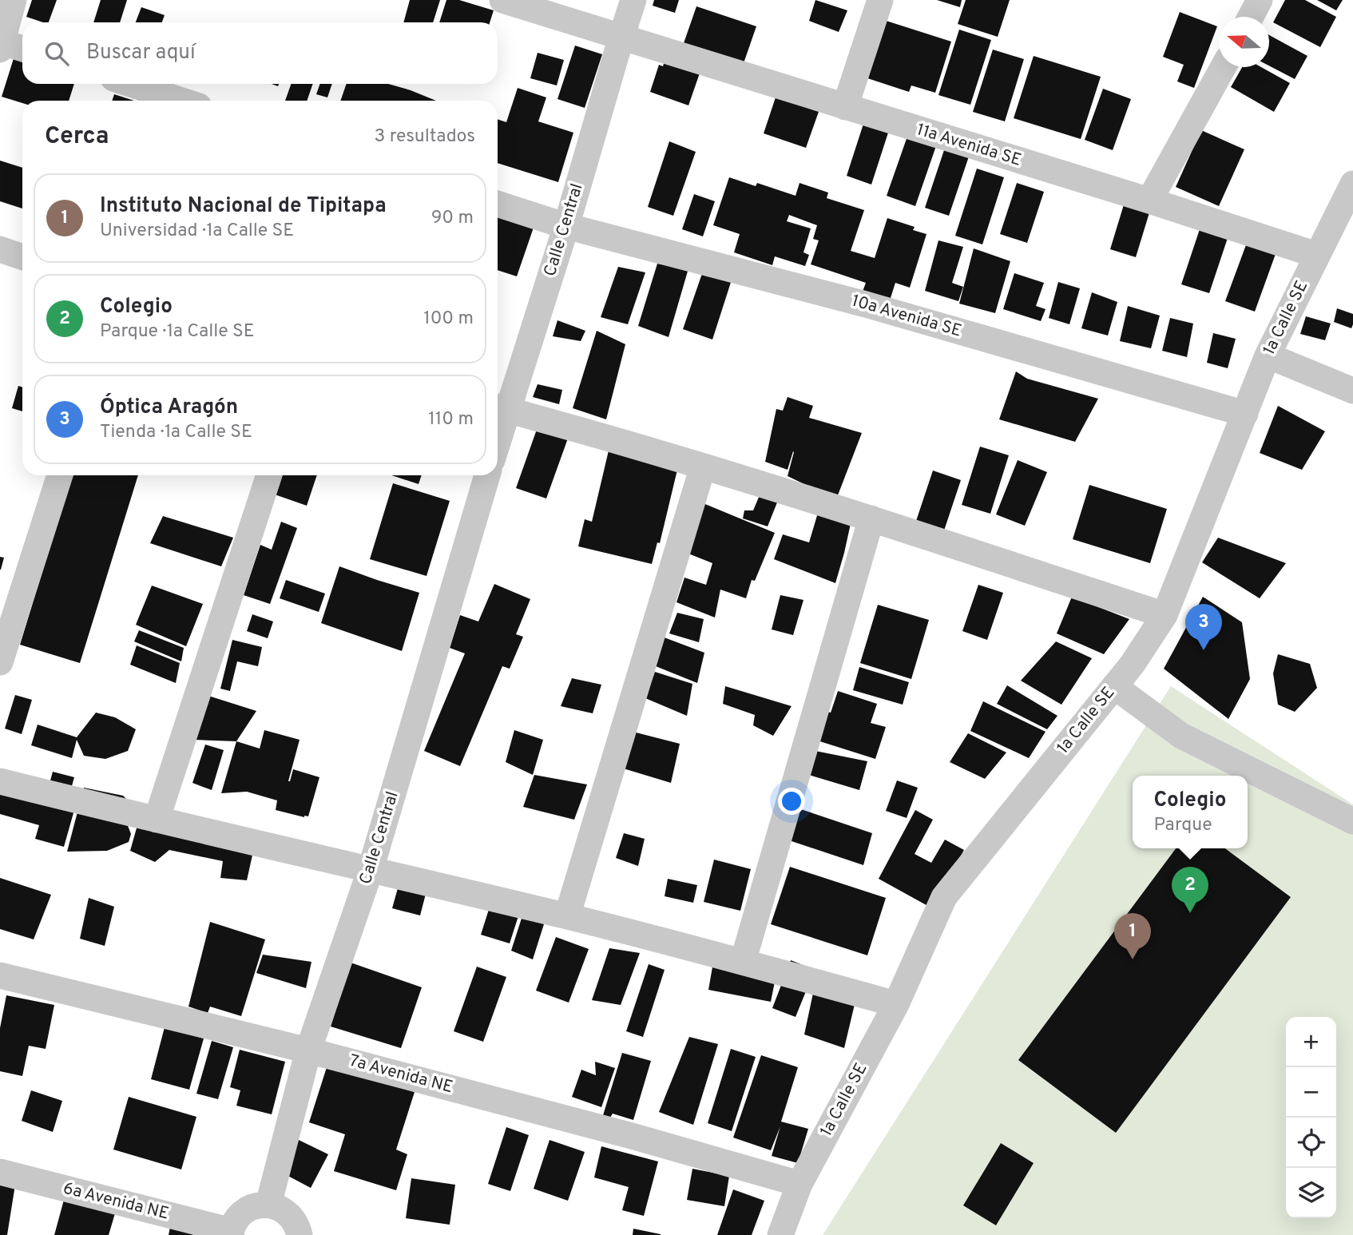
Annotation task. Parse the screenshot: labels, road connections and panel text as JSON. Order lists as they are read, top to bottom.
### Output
{
  "streets": {
    "street": [
      "11a Avenida SE",
      "Calle Central",
      "10a Avenida SE",
      "1a Calle SE",
      "7a Avenida NE",
      "6a Avenida NE"
    ]
  },
  "crossings": [
    ["11a Avenida SE", "Calle Central"],
    ["11a Avenida SE", "1a Calle SE"],
    ["Calle Central", "10a Avenida SE"],
    ["Calle Central", "7a Avenida NE"],
    ["10a Avenida SE", "1a Calle SE"],
    ["1a Calle SE", "7a Avenida NE"]
  ],
  "north": "left",
  "page": {
    "search": "Buscar aquí",
    "heading": ["Cerca", "3 resultados"],
    "list": [
      {
        "mark": "1",
        "name": "Instituto Nacional de Tipitapa",
        "note": "Universidad · 1a Calle SE",
        "value": "90 m"
      },
      {
        "mark": "2",
        "name": "Colegio",
        "note": "Parque · 1a Calle SE",
        "value": "100 m"
      },
      {
        "mark": "3",
        "name": "Óptica Aragón",
        "note": "Tienda · 1a Calle SE",
        "value": "110 m"
      }
    ],
    "pins": ["3", "2", "1"],
    "popup": ["Colegio", "Parque"],
    "map_buttons": ["+", "−"]
  }
}
